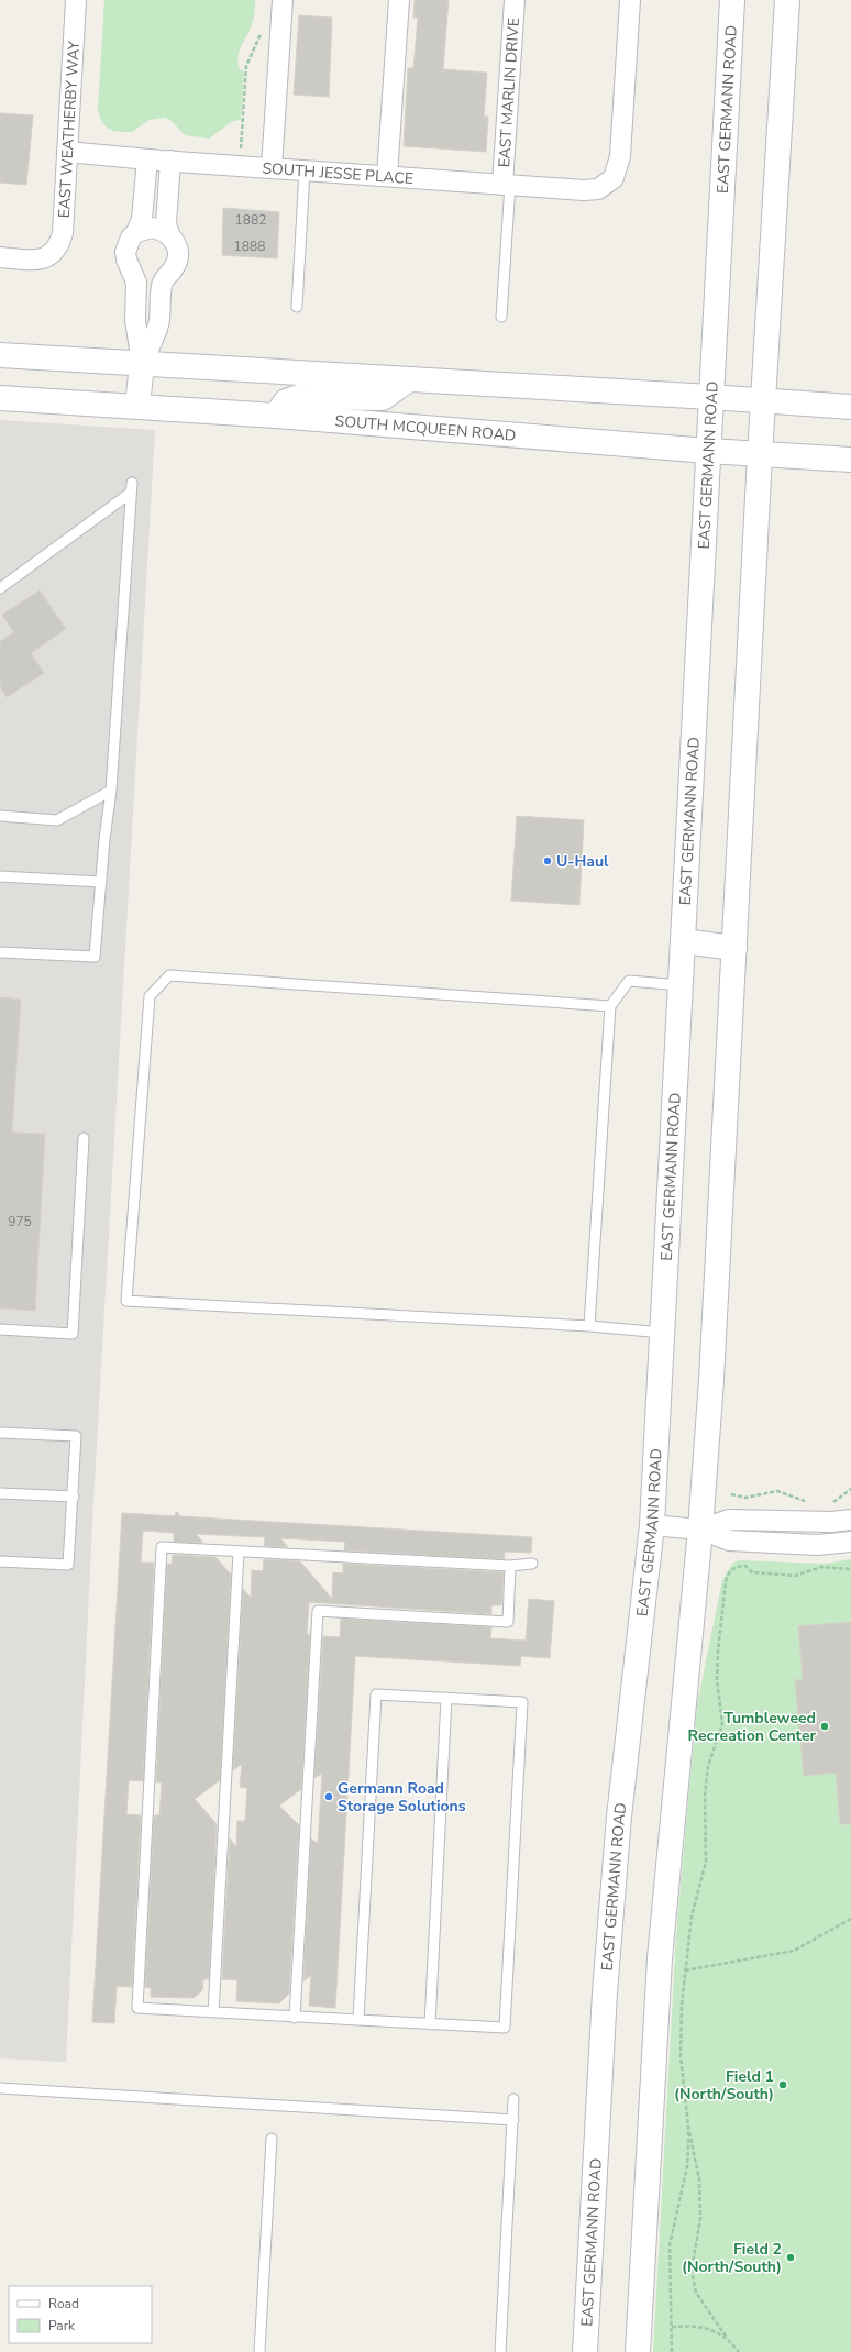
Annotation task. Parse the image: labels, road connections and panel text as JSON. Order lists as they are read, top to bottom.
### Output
{
  "streets": {
    "main road": ["EAST GERMANN ROAD", "SOUTH MCQUEEN ROAD"],
    "street": ["EAST MARLIN DRIVE", "EAST WEATHERBY WAY", "SOUTH JESSE PLACE"]
  },
  "crossings": [
    ["EAST MARLIN DRIVE", "SOUTH JESSE PLACE"],
    ["EAST GERMANN ROAD", "SOUTH MCQUEEN ROAD"],
    ["EAST WEATHERBY WAY", "SOUTH JESSE PLACE"]
  ],
  "places": [
    "U-Haul",
    "Tumbleweed Recreation Center",
    "Germann Road Storage Solutions",
    "Field 1 (North/South)",
    "Field 2 (North/South)"
  ],
  "house_numbers": ["1882", "1888", "975"],
  "legend": ["Road", "Park"]
}
